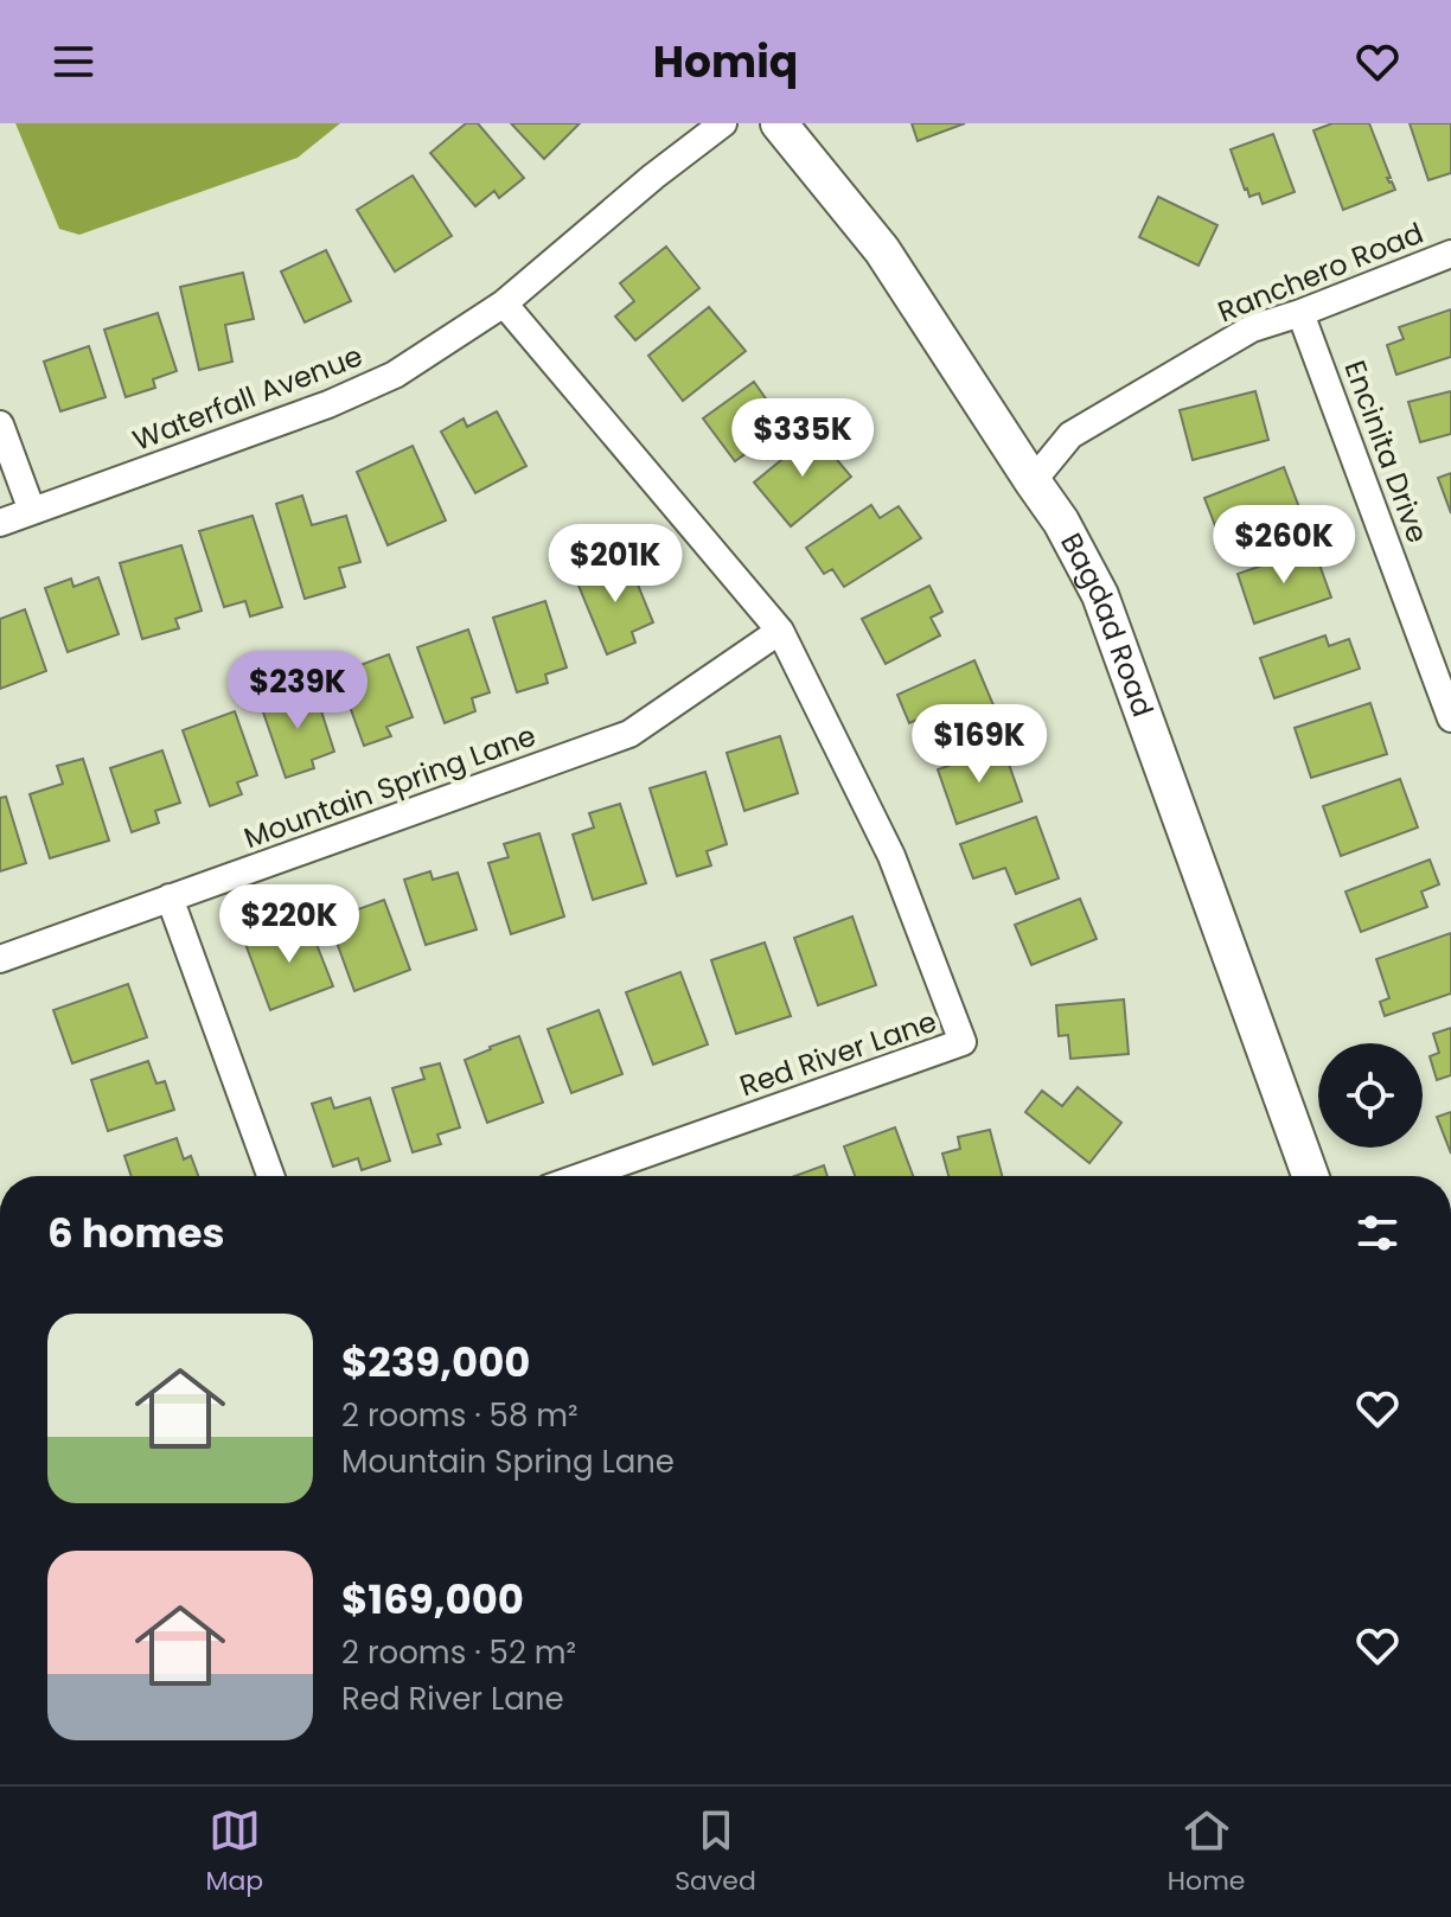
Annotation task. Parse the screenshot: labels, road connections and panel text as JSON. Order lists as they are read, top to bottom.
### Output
{
  "streets": {
    "street": [
      "Ranchero Road",
      "Waterfall Avenue",
      "Encinita Drive",
      "Bagdad Road",
      "Mountain Spring Lane",
      "Red River Lane"
    ]
  },
  "crossings": [
    ["Ranchero Road", "Encinita Drive"],
    ["Ranchero Road", "Bagdad Road"],
    ["Waterfall Avenue", "Red River Lane"],
    ["Mountain Spring Lane", "Red River Lane"]
  ],
  "page": {
    "header": "Homiq",
    "price": [
      "$335K",
      "$260K",
      "$201K",
      "$239K",
      "$169K",
      "$220K"
    ],
    "heading": "6 homes",
    "list": [
      {
        "name": "$239,000",
        "note": "2 rooms · 58 m² · Mountain Spring Lane"
      },
      {
        "name": "$169,000",
        "note": "2 rooms · 52 m² · Red River Lane"
      }
    ],
    "tabs": ["Map", "Saved", "Home"]
  }
}
